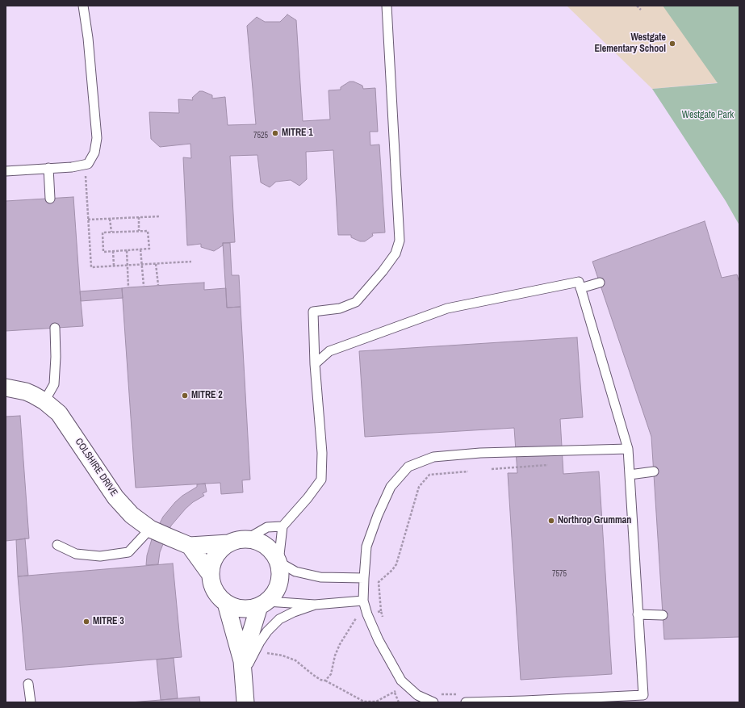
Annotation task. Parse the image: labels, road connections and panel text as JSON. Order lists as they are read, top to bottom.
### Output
{
  "streets": {
    "street": ["COLSHIRE DRIVE"]
  },
  "parks": ["Westgate Park"],
  "places": [
    "Westgate Elementary School",
    "MITRE 1",
    "MITRE 2",
    "Northrop Grumman",
    "MITRE 3"
  ],
  "house_numbers": ["7525", "7575"]
}
